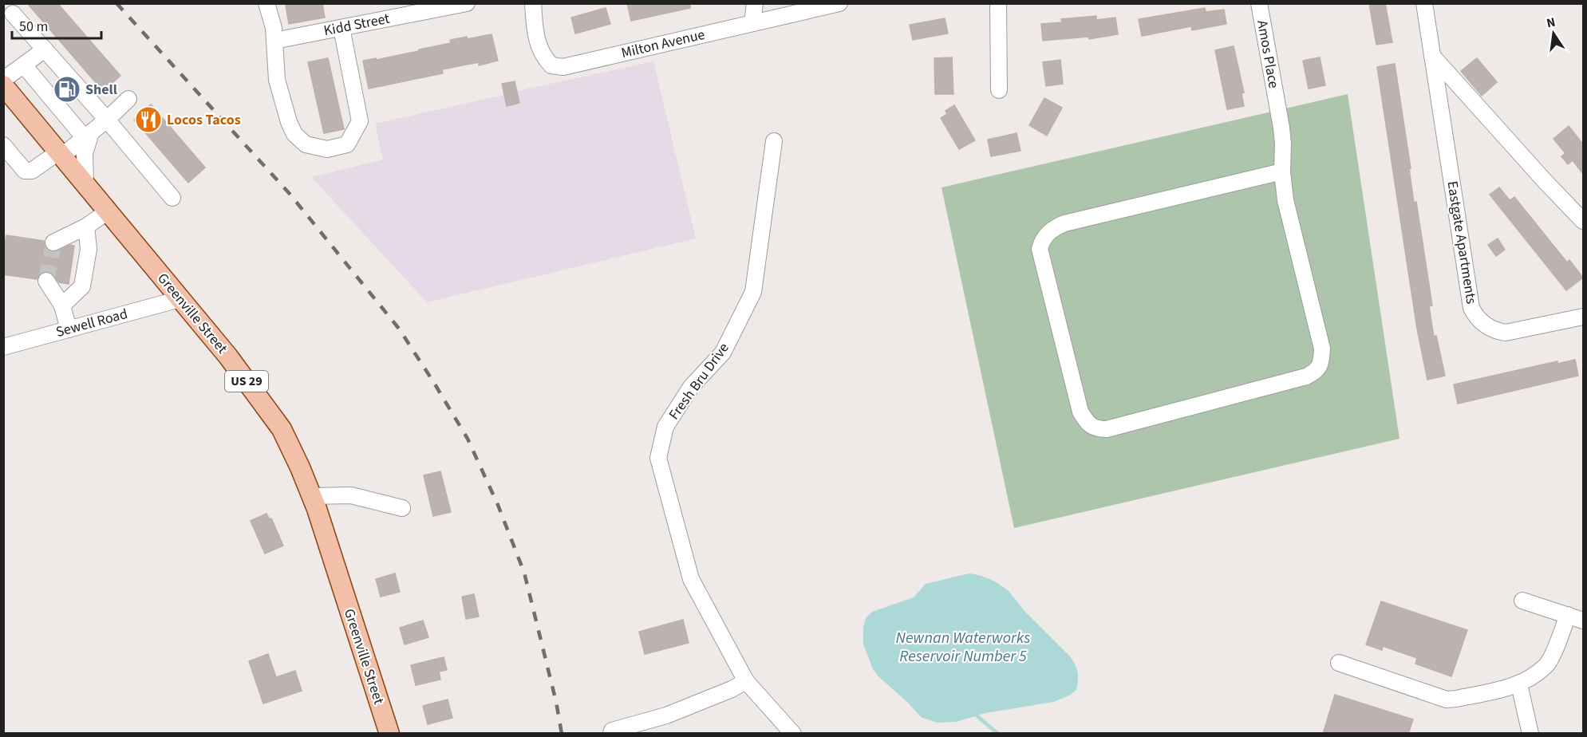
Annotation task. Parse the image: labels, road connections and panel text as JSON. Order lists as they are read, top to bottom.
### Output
{
  "streets": {
    "main road": ["Greenville Street", "US 29"],
    "street": [
      "Kidd Street",
      "Milton Avenue",
      "Amos Place",
      "Eastgate Apartments",
      "Sewell Road",
      "Fresh Bru Drive"
    ]
  },
  "crossings": [
    ["Greenville Street", "Sewell Road"]
  ],
  "water": ["Newnan Waterworks Reservoir Number 5"],
  "places": {
    "fuel station": ["Shell"],
    "restaurant": ["Locos Tacos"]
  },
  "scale_bar": "50 m",
  "north": "top"
}
